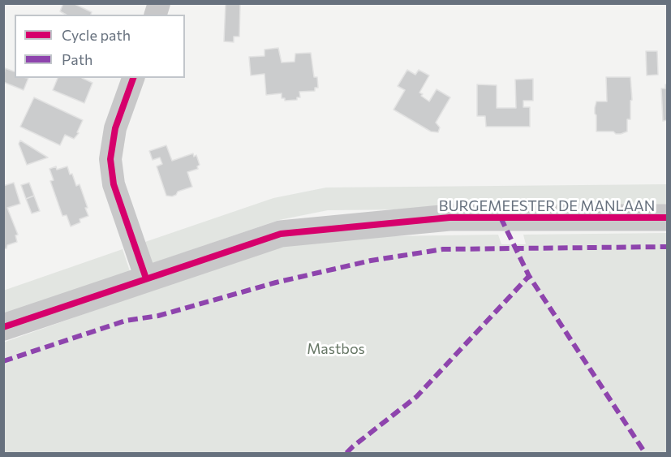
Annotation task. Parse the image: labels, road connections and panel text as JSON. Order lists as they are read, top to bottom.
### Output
{
  "streets": {
    "street": ["BURGEMEESTER DE MANLAAN"]
  },
  "parks": ["Mastbos"],
  "legend": ["Cycle path", "Path"]
}
